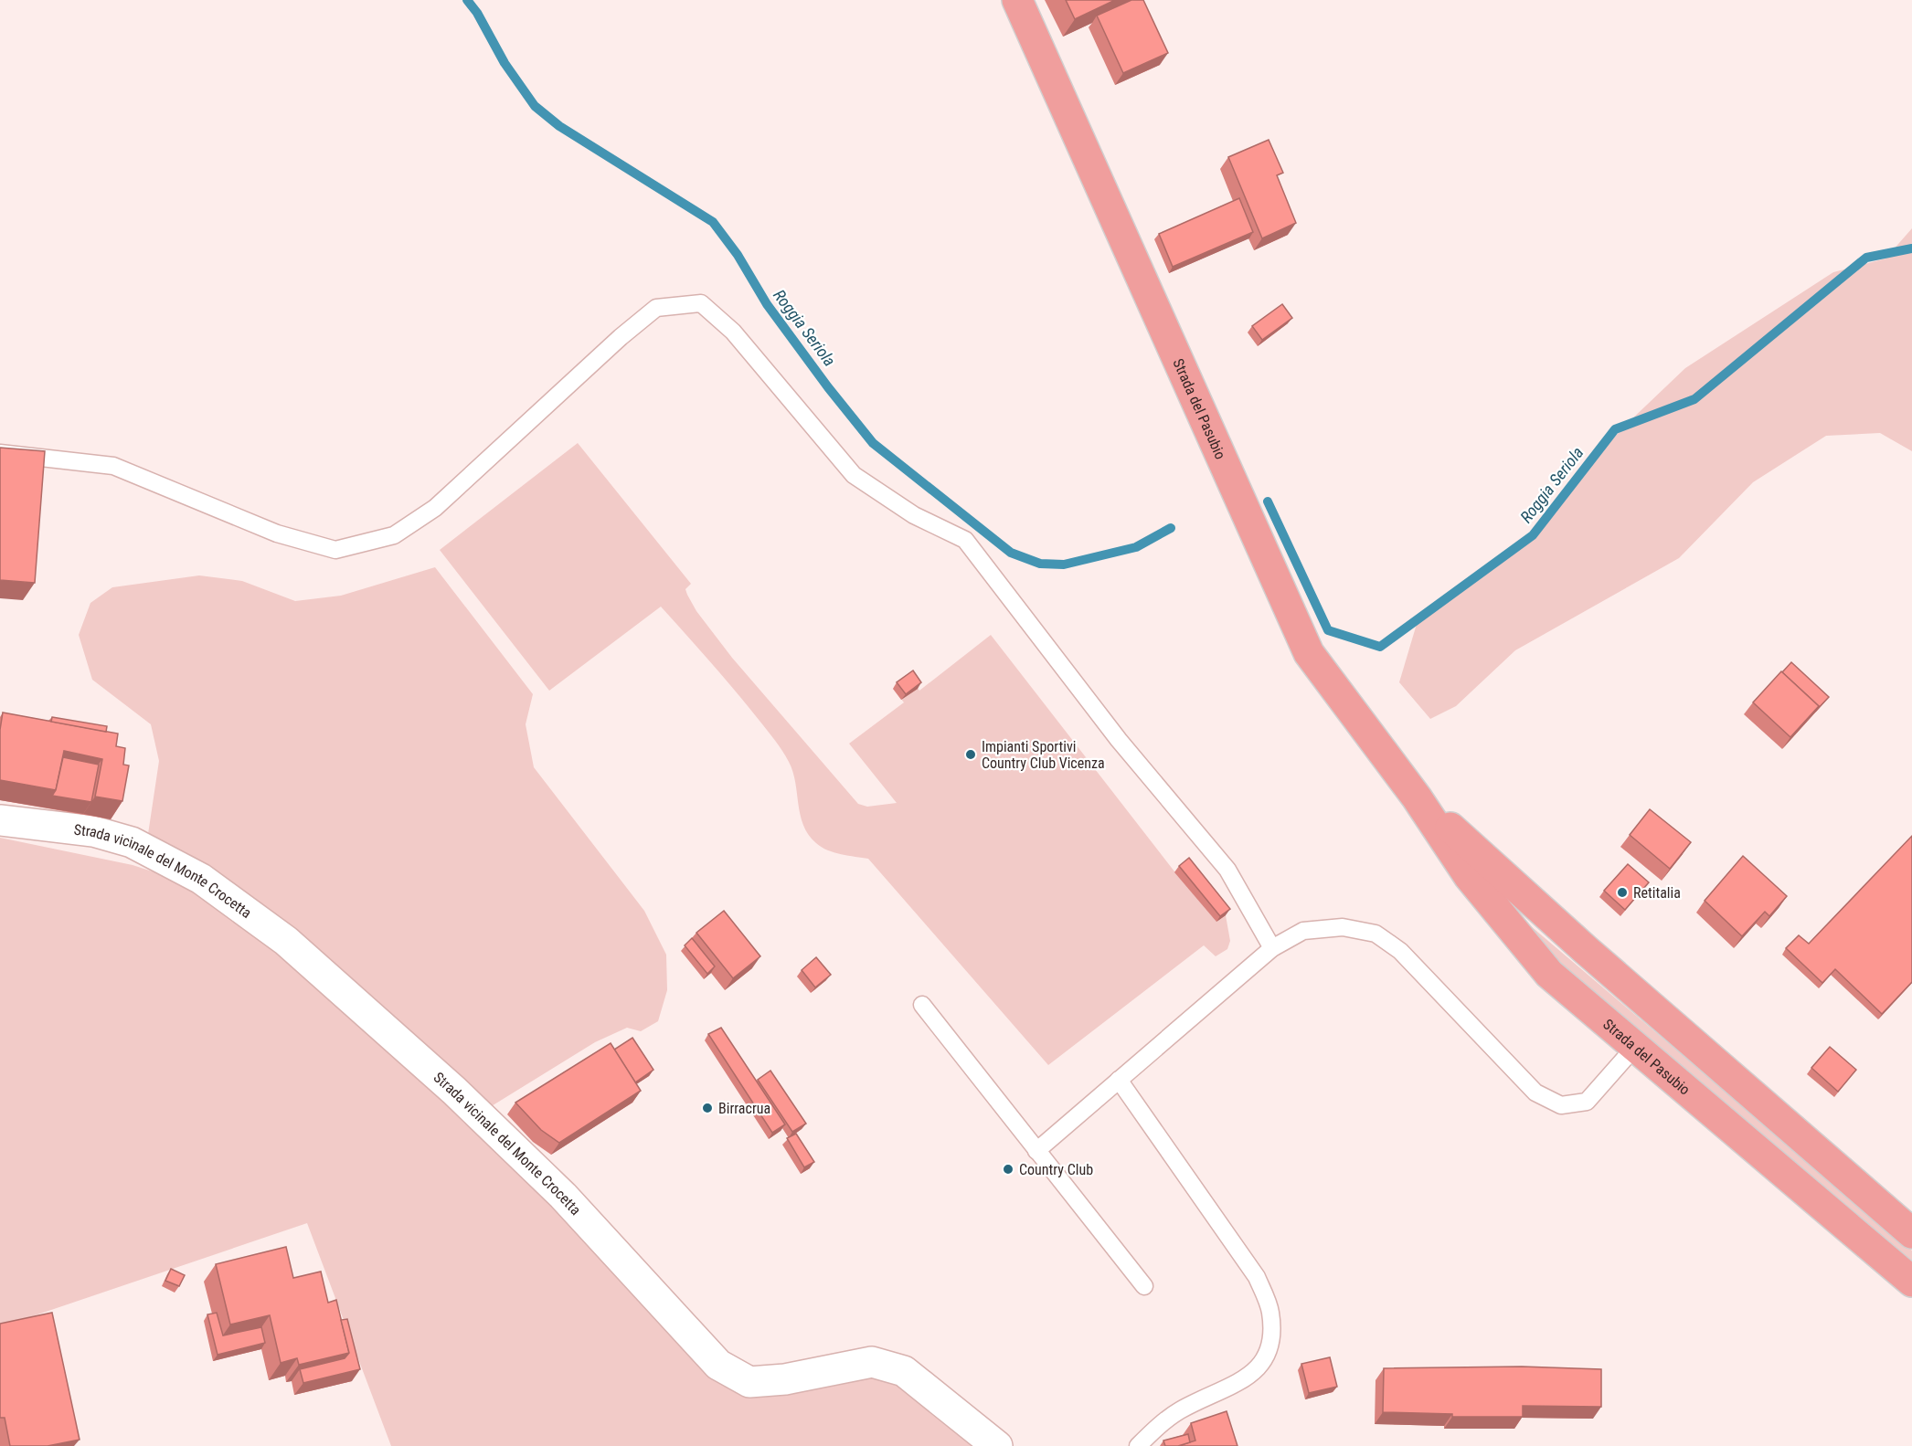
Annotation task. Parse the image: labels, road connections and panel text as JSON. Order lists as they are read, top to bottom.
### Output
{
  "streets": {
    "main road": ["Strada del Pasubio"],
    "street": ["Strada vicinale del Monte Crocetta"]
  },
  "water": ["Roggia Seriola"],
  "places": [
    "Impianti Sportivi Country Club Vicenza",
    "Retitalia",
    "Birracrua",
    "Country Club"
  ]
}
